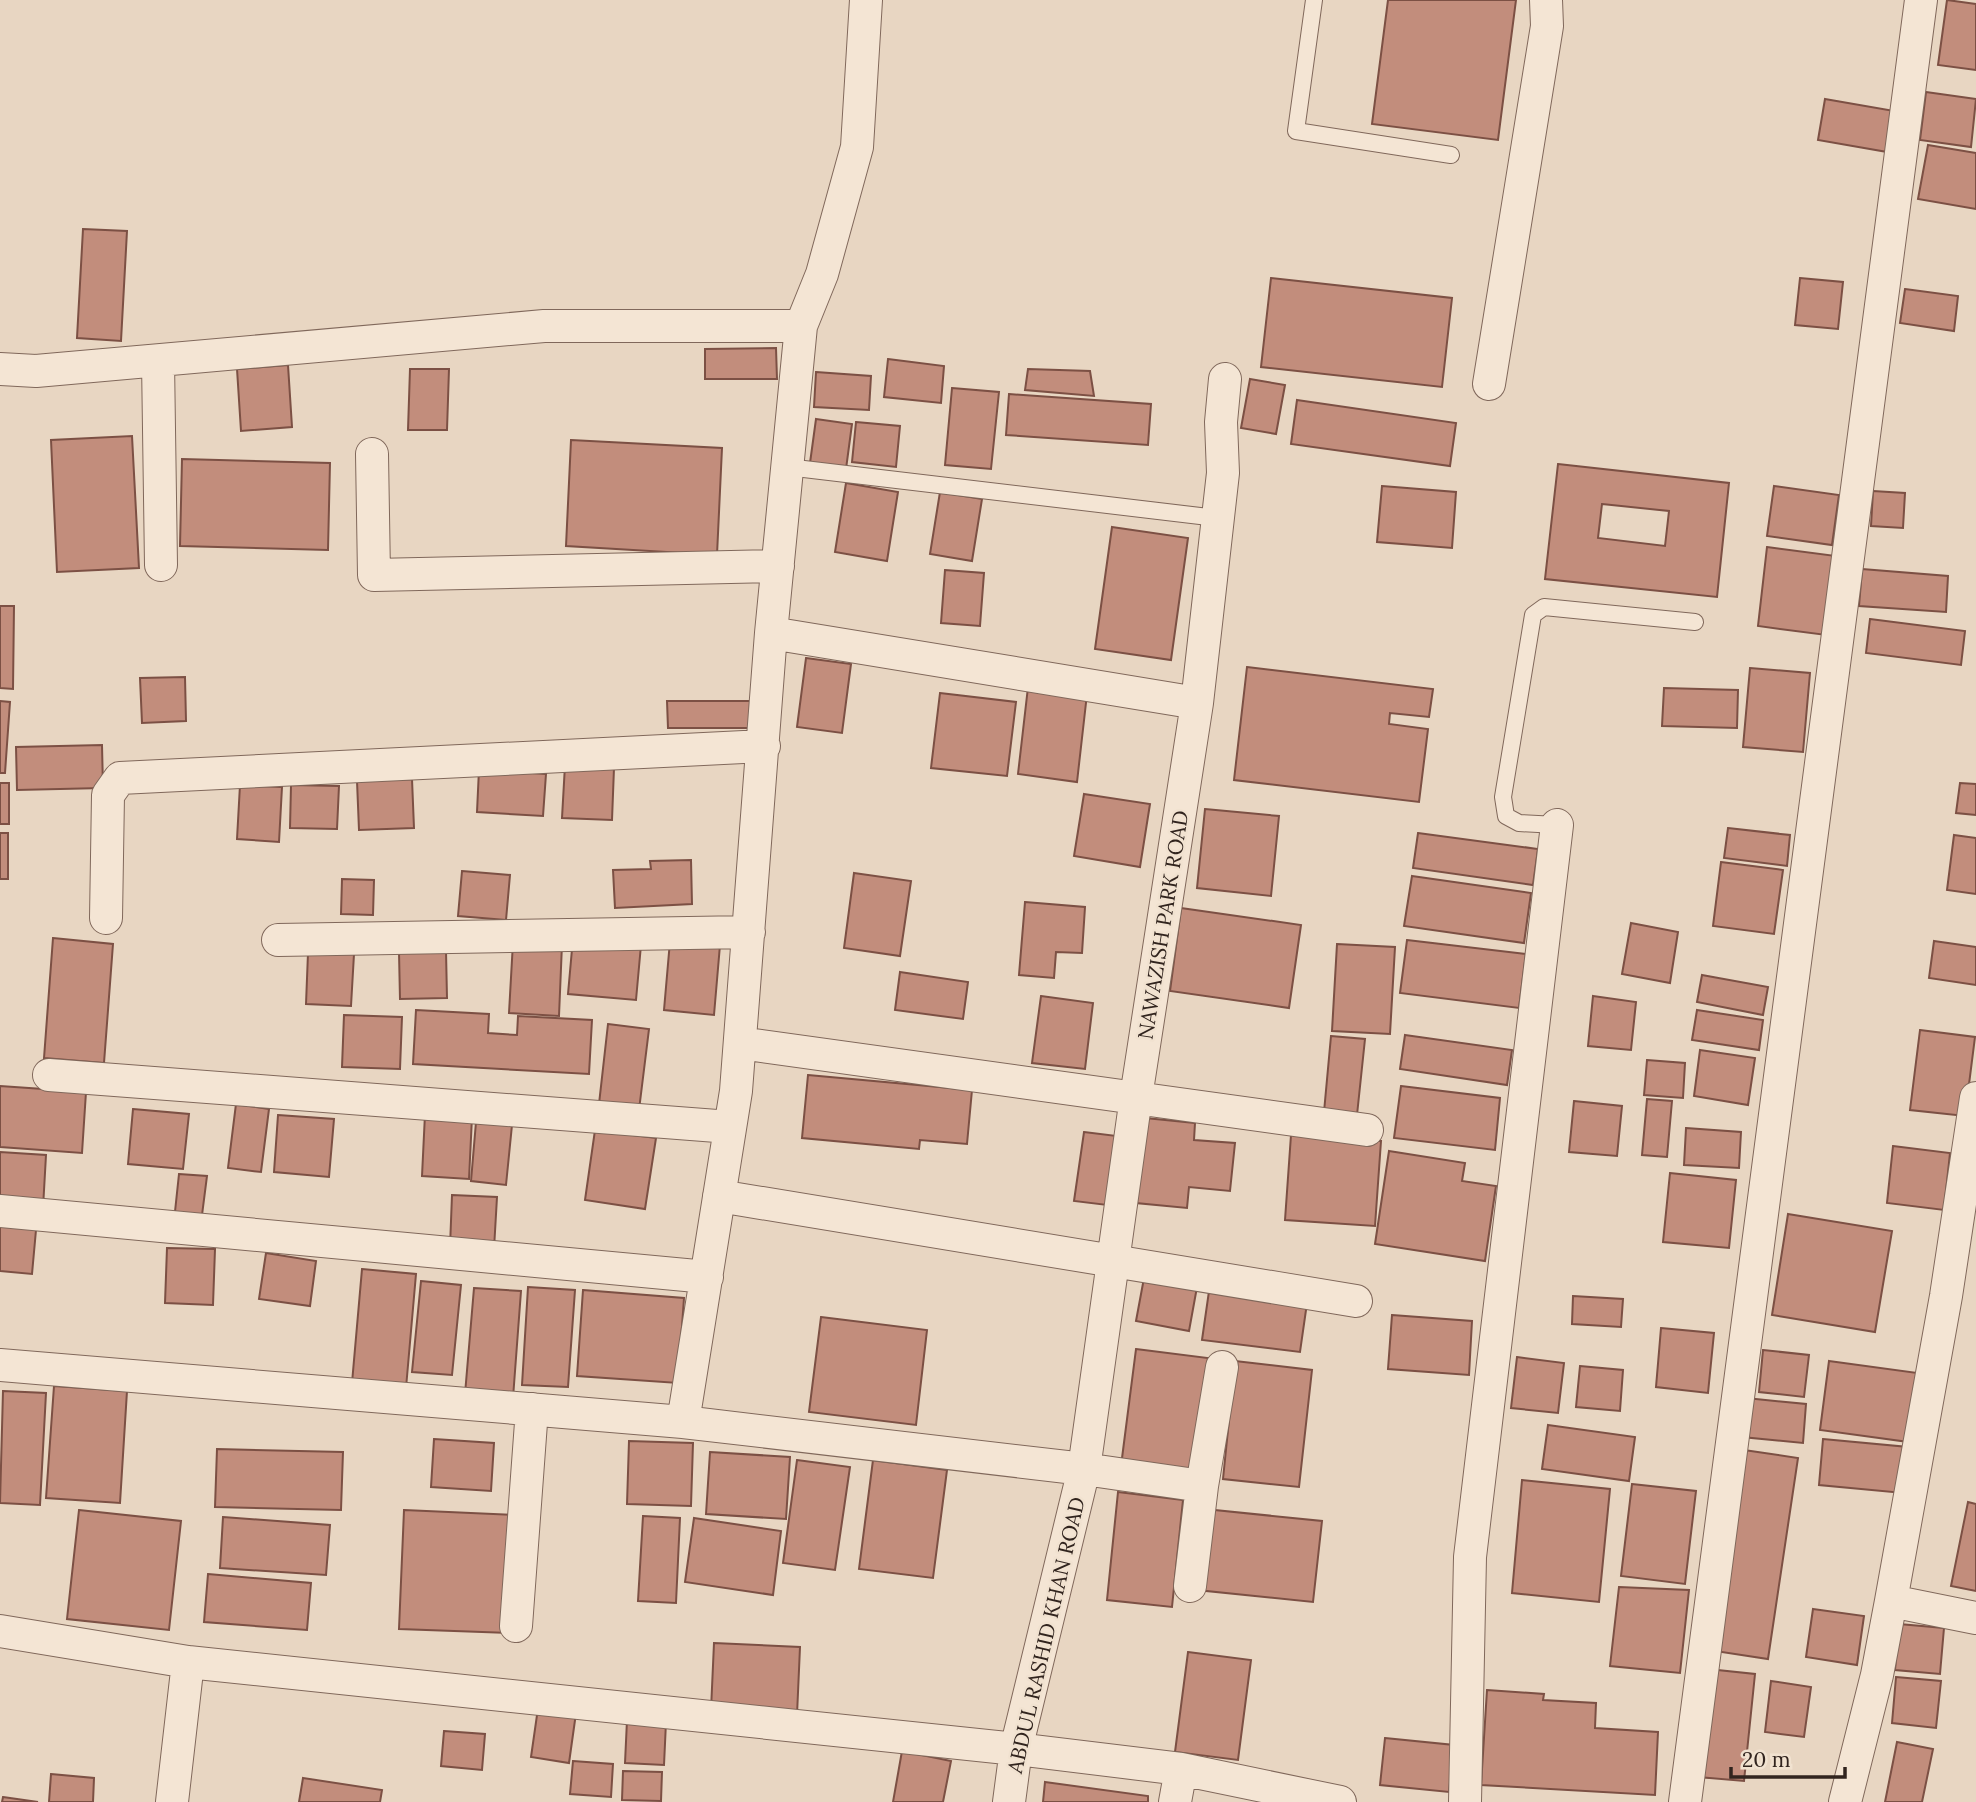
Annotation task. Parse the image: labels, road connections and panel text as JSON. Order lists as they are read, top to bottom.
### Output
{
  "streets": {
    "street": ["NAWAZISH PARK ROAD", "ABDUL RASHID KHAN ROAD"]
  },
  "crossings": [
    ["NAWAZISH PARK ROAD", "ABDUL RASHID KHAN ROAD"]
  ],
  "scale_bar": "20 m"
}
